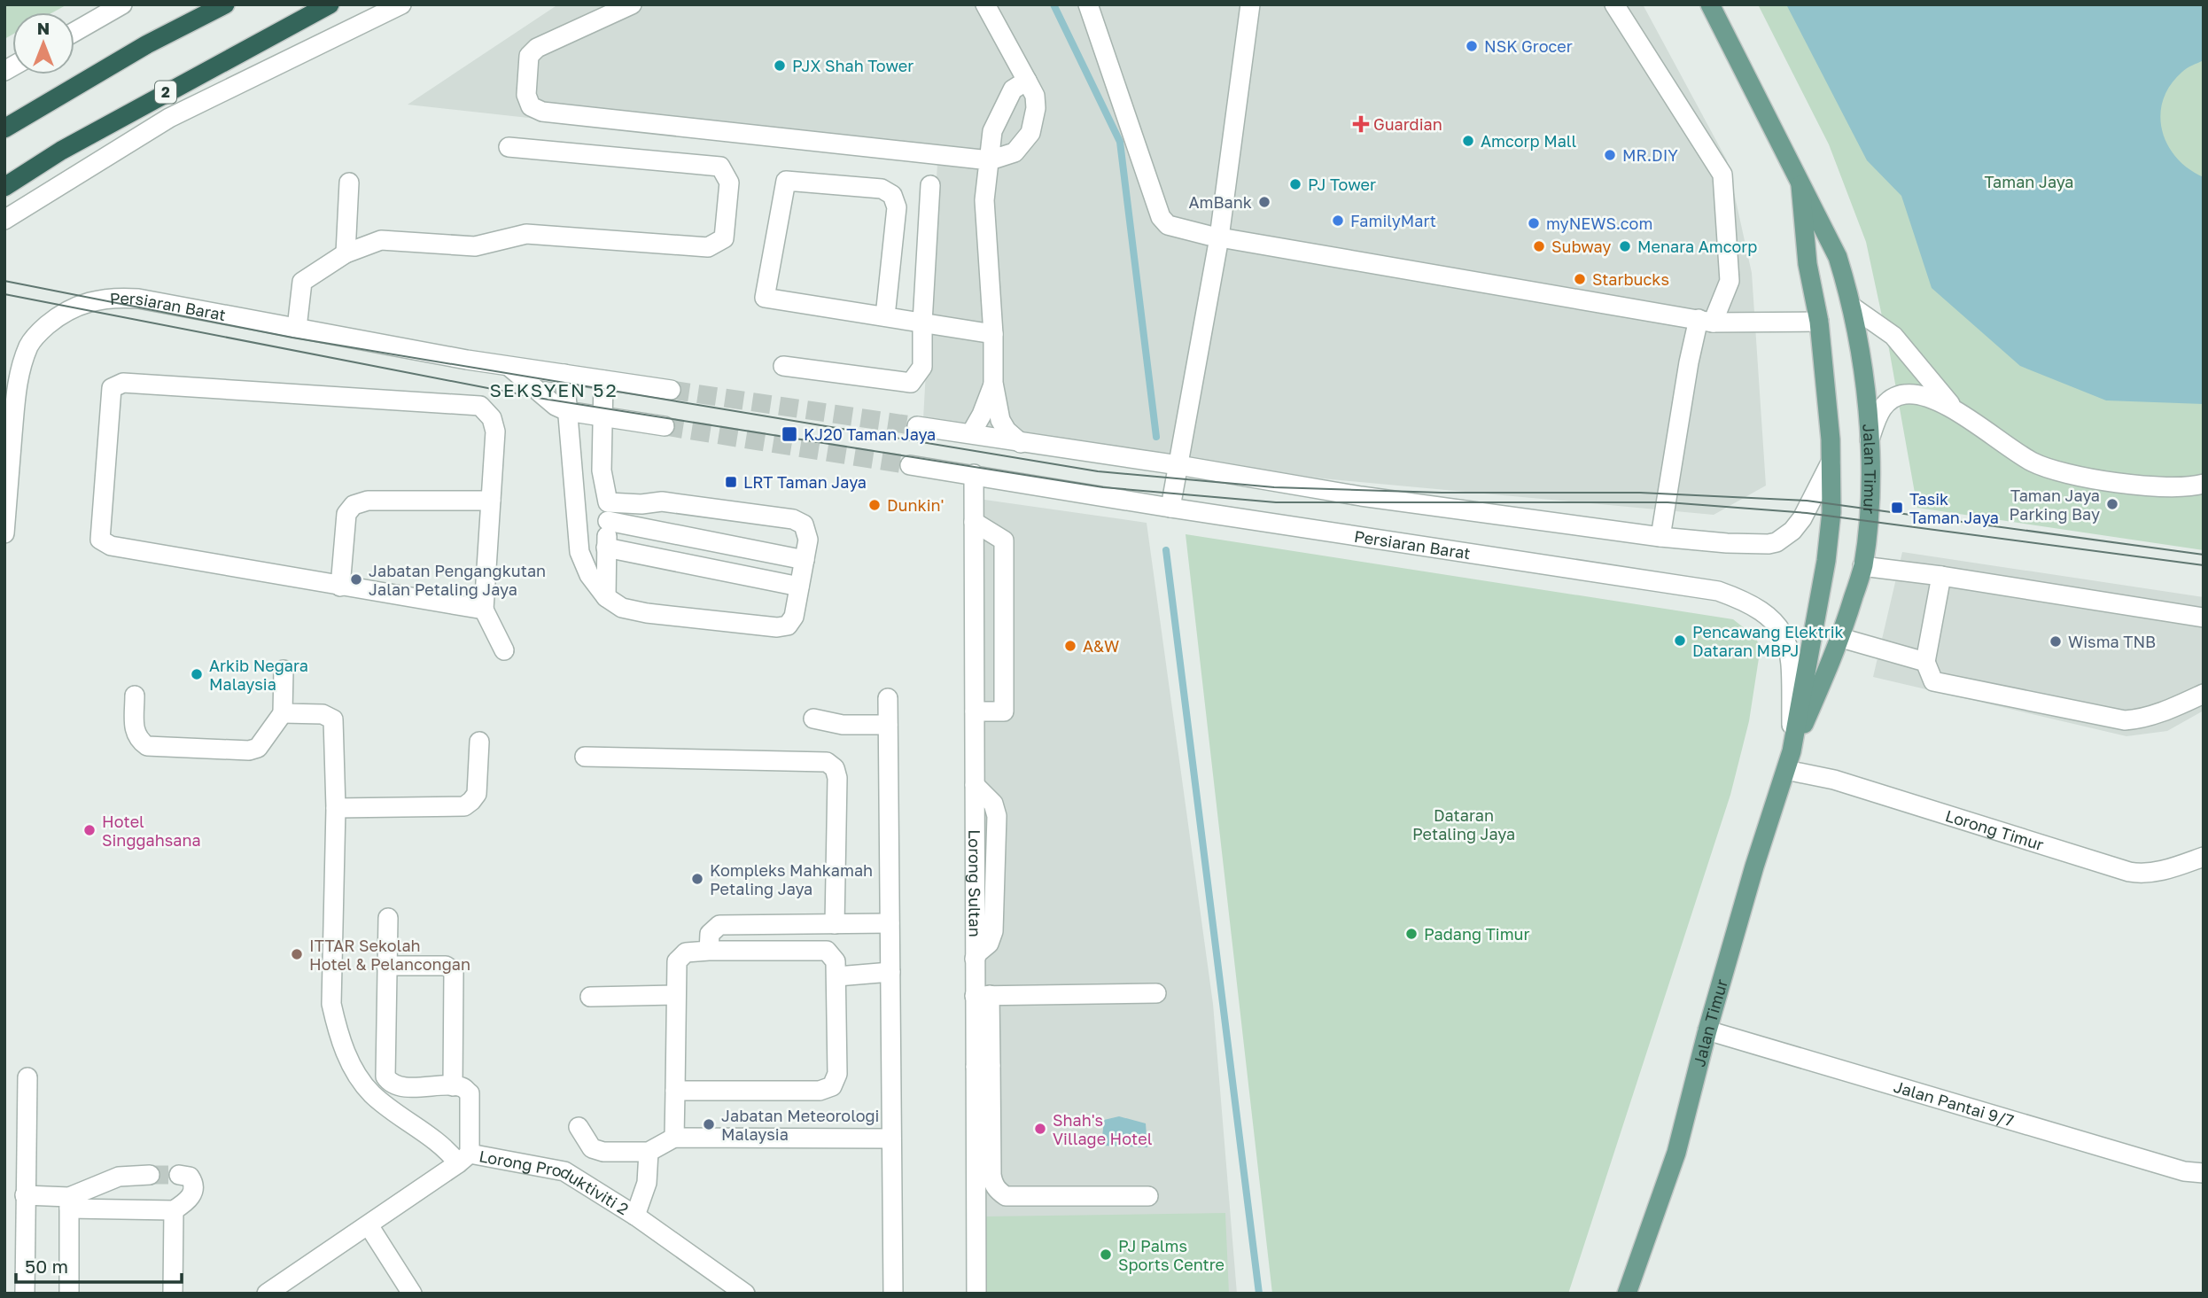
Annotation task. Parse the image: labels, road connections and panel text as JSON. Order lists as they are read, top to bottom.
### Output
{
  "streets": {
    "highway": ["2"],
    "main road": ["Jalan Timur"],
    "street": [
      "Persiaran Barat",
      "Lorong Timur",
      "Lorong Sultan",
      "Jalan Pantai 9/7",
      "Lorong Produktiviti 2"
    ]
  },
  "crossings": [
    ["Persiaran Barat", "Jalan Timur"],
    ["Persiaran Barat", "Lorong Sultan"],
    ["Jalan Timur", "Lorong Timur"],
    ["Jalan Timur", "Jalan Pantai 9/7"]
  ],
  "districts": ["SEKSYEN 52"],
  "parks": ["Taman Jaya", "Dataran Petaling Jaya"],
  "places": {
    "other": [
      "NSK Grocer",
      "PJX Shah Tower",
      "Amcorp Mall",
      "MR.DIY",
      "PJ Tower",
      "AmBank",
      "FamilyMart",
      "myNEWS.com",
      "Subway",
      "Menara Amcorp",
      "Starbucks",
      "Taman Jaya Parking Bay",
      "Dunkin'",
      "Jabatan Pengangkutan Jalan Petaling Jaya",
      "Pencawang Elektrik Dataran MBPJ",
      "Wisma TNB",
      "A&W",
      "Arkib Negara Malaysia",
      "Hotel Singgahsana",
      "Kompleks Mahkamah Petaling Jaya",
      "Padang Timur",
      "ITTAR Sekolah Hotel & Pelancongan",
      "Jabatan Meteorologi Malaysia",
      "Shah's Village Hotel",
      "PJ Palms Sports Centre"
    ],
    "health": ["Guardian"],
    "transit": ["KJ20 Taman Jaya", "LRT Taman Jaya", "Tasik Taman Jaya"]
  },
  "scale_bar": "50 m",
  "north": "top"
}
